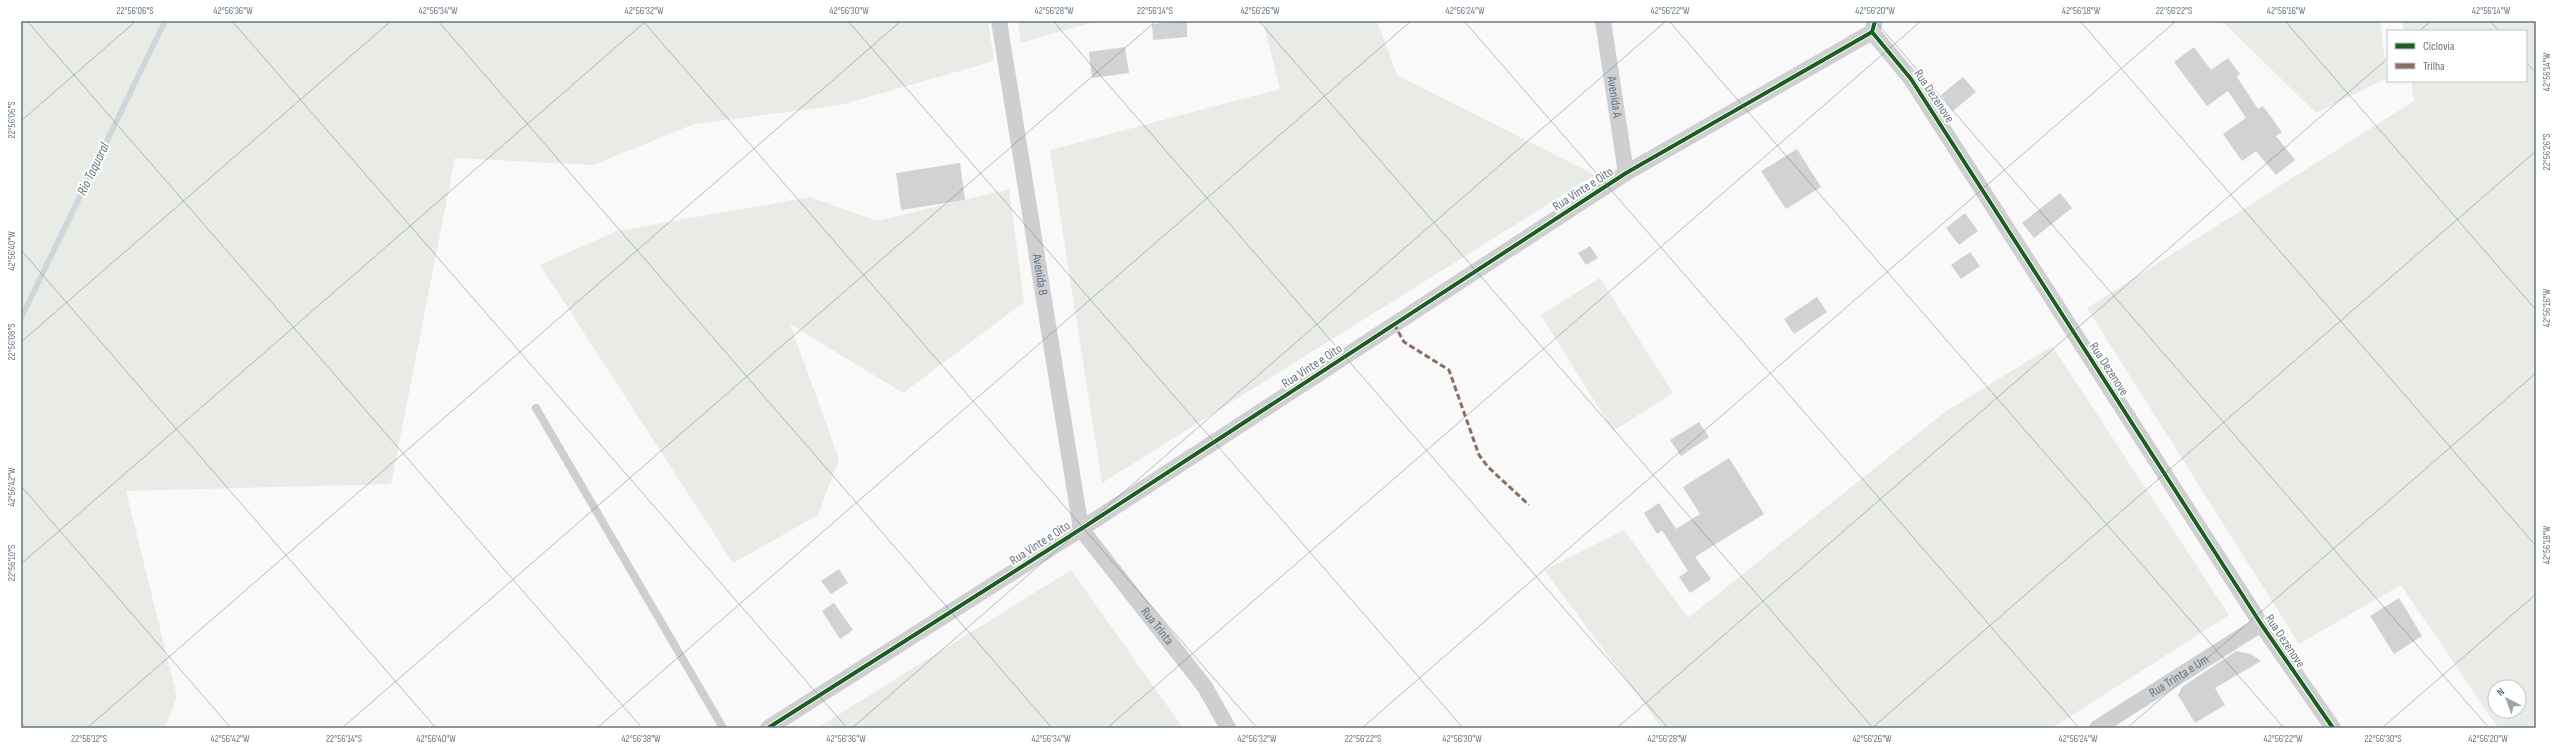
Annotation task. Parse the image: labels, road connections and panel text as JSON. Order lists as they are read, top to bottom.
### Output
{
  "streets": {
    "street": [
      "Rua Dezenove",
      "Avenida A",
      "Rua Vinte e Oito",
      "Avenida B",
      "Rua Trinta",
      "Rua Trinta e Um"
    ]
  },
  "crossings": [
    ["Rua Dezenove", "Rua Vinte e Oito"],
    ["Rua Dezenove", "Rua Trinta e Um"],
    ["Avenida A", "Rua Vinte e Oito"],
    ["Rua Vinte e Oito", "Avenida B"],
    ["Rua Vinte e Oito", "Rua Trinta"],
    ["Avenida B", "Rua Trinta"]
  ],
  "water": ["Rio Taquaral"],
  "legend": ["Ciclovia", "Trilha"],
  "north": "top left",
  "coordinates": [
    "22°56'06\"S",
    "42°56'36\"W",
    "42°56'34\"W",
    "42°56'32\"W",
    "42°56'30\"W",
    "42°56'28\"W",
    "22°56'14\"S",
    "42°56'26\"W",
    "42°56'24\"W",
    "42°56'22\"W",
    "42°56'20\"W",
    "42°56'18\"W",
    "22°56'22\"S",
    "42°56'16\"W",
    "42°56'14\"W",
    "22°56'26\"S",
    "42°56'40\"W",
    "22°56'08\"S",
    "42°56'42\"W",
    "22°56'10\"S",
    "22°56'12\"S",
    "42°56'38\"W",
    "22°56'30\"S"
  ]
}
